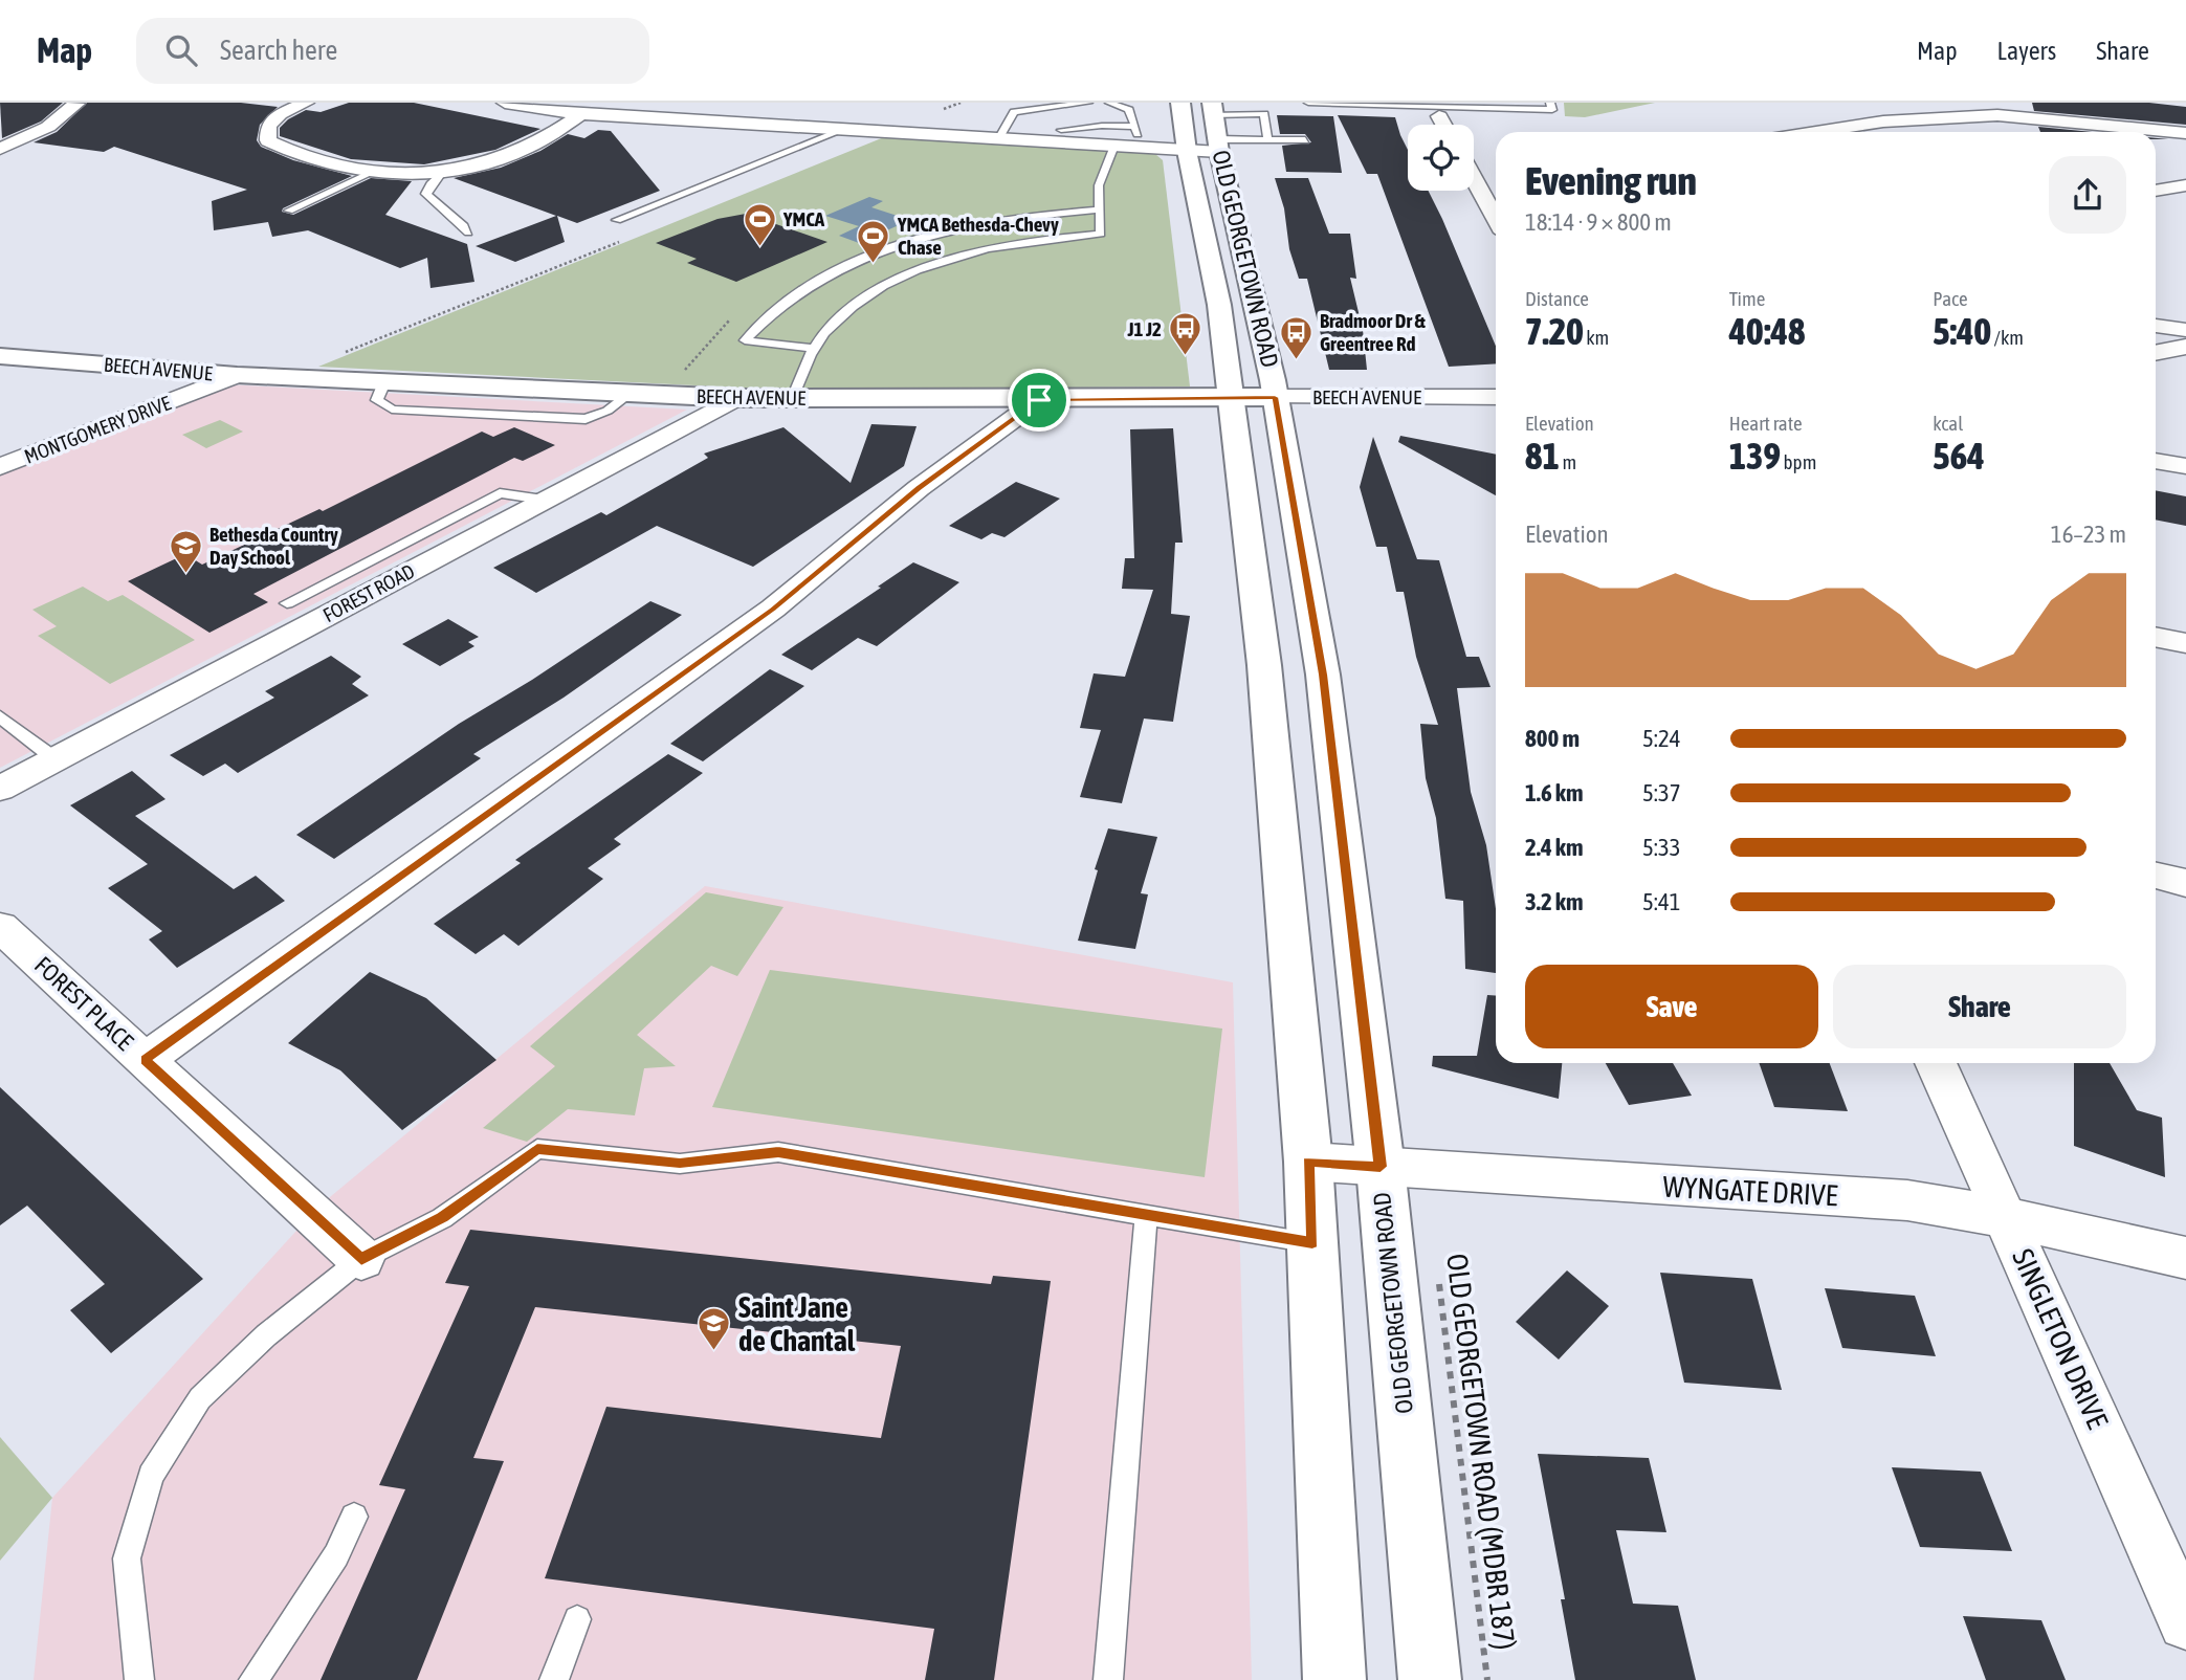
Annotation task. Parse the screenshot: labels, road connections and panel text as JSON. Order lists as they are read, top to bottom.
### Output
{
  "streets": {
    "main road": ["OLD GEORGETOWN ROAD", "BEECH AVENUE"],
    "street": [
      "MONTGOMERY DRIVE",
      "FOREST ROAD",
      "FOREST PLACE",
      "WYNGATE DRIVE",
      "SINGLETON DRIVE"
    ],
    "path": ["OLD GEORGETOWN ROAD (MDBR 187)"]
  },
  "crossings": [
    ["OLD GEORGETOWN ROAD", "BEECH AVENUE"],
    ["OLD GEORGETOWN ROAD", "WYNGATE DRIVE"],
    ["BEECH AVENUE", "MONTGOMERY DRIVE"],
    ["BEECH AVENUE", "FOREST ROAD"],
    ["WYNGATE DRIVE", "SINGLETON DRIVE"]
  ],
  "places": {
    "sports": ["YMCA", "YMCA Bethesda-Chevy Chase"],
    "bus stop": ["J1 J2", "Bradmoor Dr & Greentree Rd"],
    "school or university": ["Bethesda Country Day School", "Saint Jane de Chantal"]
  },
  "page": {
    "header": "Map",
    "search": "Search here",
    "nav": ["Map", "Layers", "Share"],
    "heading": ["Evening run", "18:14 · 9 × 800 m"],
    "stats": [
      ["Distance", "7.20 km"],
      ["Time", "40:48"],
      ["Pace", "5:40 /km"],
      ["Elevation", "81 m"],
      ["Heart rate", "139 bpm"],
      ["kcal", "564"]
    ],
    "chart": ["Elevation", "16–23 m"],
    "list": [
      {
        "name": "800 m",
        "note": "5:24"
      },
      {
        "name": "1.6 km",
        "note": "5:37"
      },
      {
        "name": "2.4 km",
        "note": "5:33"
      },
      {
        "name": "3.2 km",
        "note": "5:41"
      }
    ],
    "buttons": ["Save", "Share"]
  }
}
